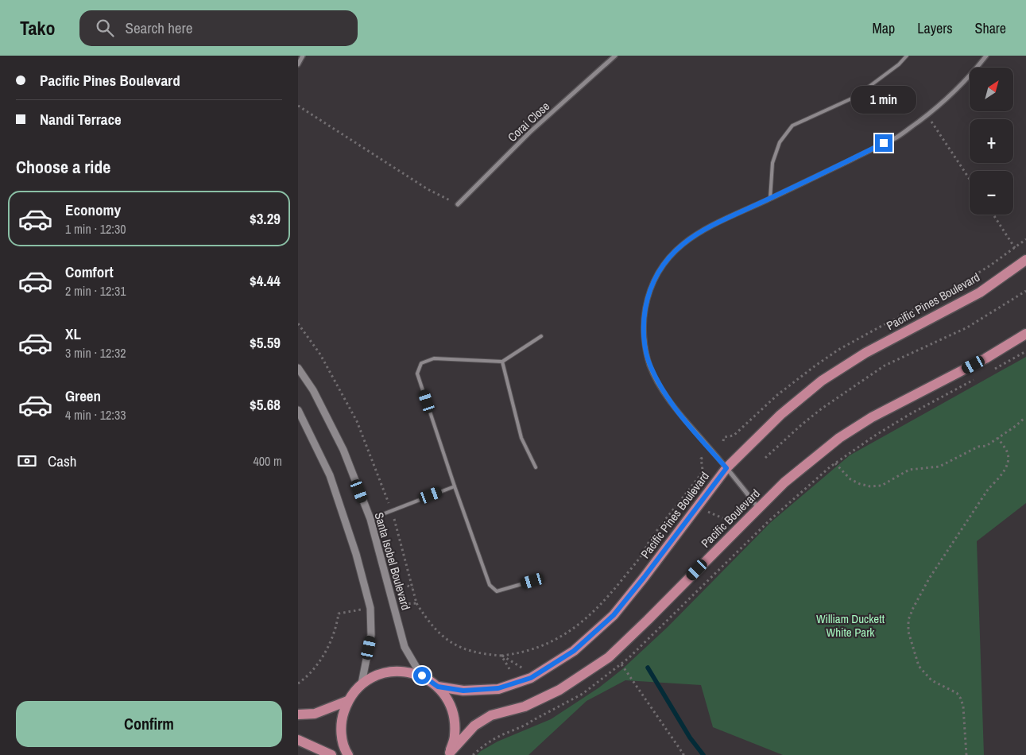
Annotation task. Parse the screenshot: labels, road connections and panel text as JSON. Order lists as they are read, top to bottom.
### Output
{
  "streets": {
    "main road": ["Pacific Pines Boulevard", "Pacific Boulevard"],
    "street": ["Corai Close", "Santa Isobel Boulevard"]
  },
  "parks": ["William Duckett White Park"],
  "north": "top right",
  "page": {
    "header": "Tako",
    "search": "Search here",
    "nav": ["Map", "Layers", "Share"],
    "banner": ["Pacific Pines Boulevard", "Nandi Terrace"],
    "map_buttons": ["+", "−"],
    "bubble": "1 min",
    "heading": "Choose a ride",
    "list": [
      {
        "name": "Economy",
        "note": "1 min · 12:30",
        "value": "$3.29"
      },
      {
        "name": "Comfort",
        "note": "2 min · 12:31",
        "value": "$4.44"
      },
      {
        "name": "XL",
        "note": "3 min · 12:32",
        "value": "$5.59"
      },
      {
        "name": "Green",
        "note": "4 min · 12:33",
        "value": "$5.68"
      }
    ],
    "pay": ["Cash", "400 m"],
    "buttons": "Confirm"
  }
}
